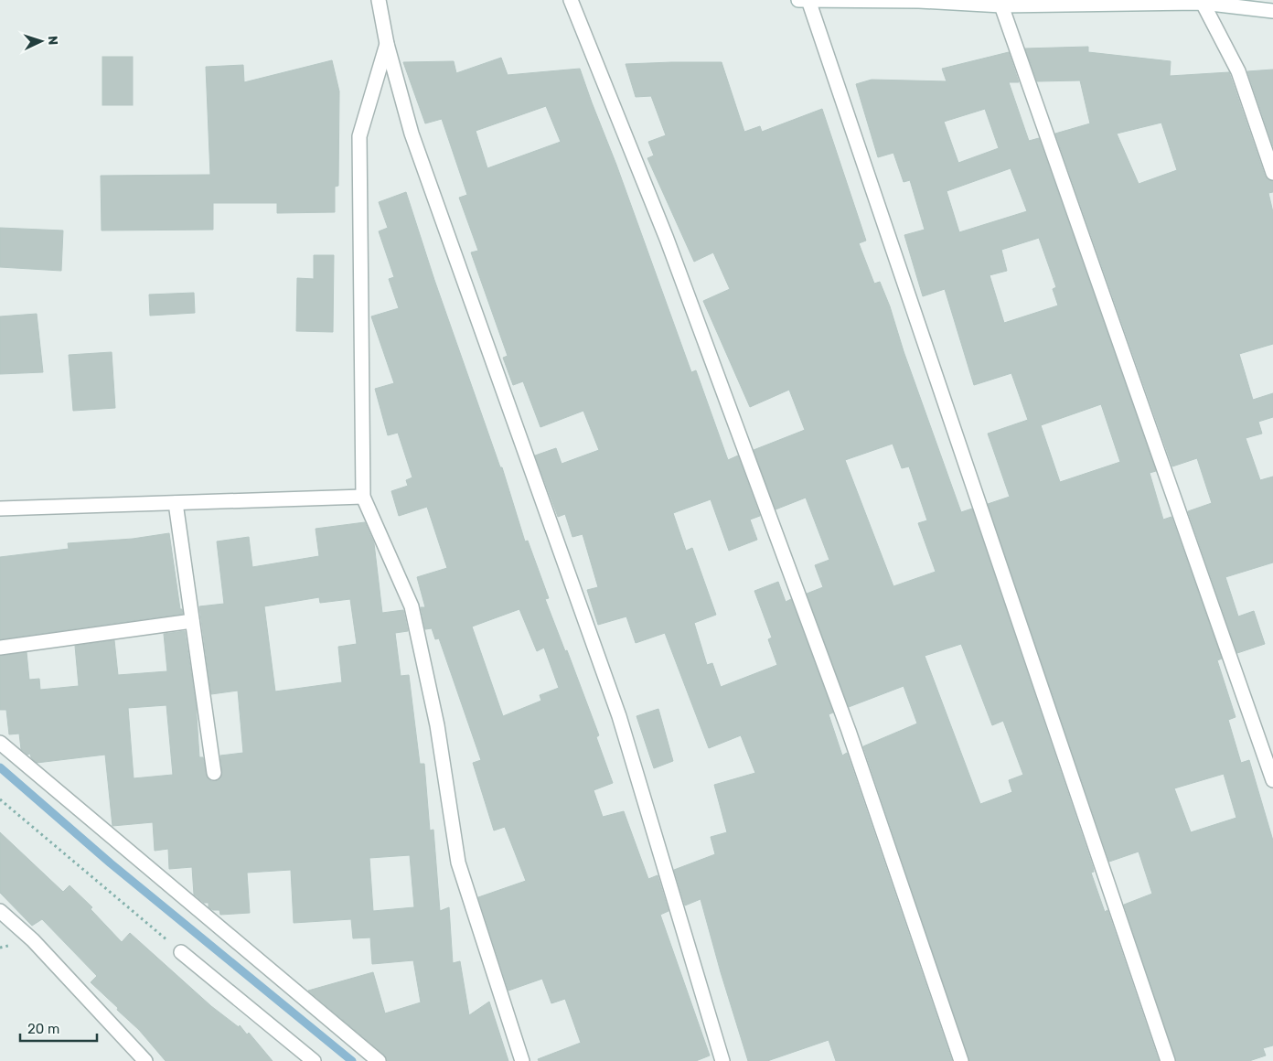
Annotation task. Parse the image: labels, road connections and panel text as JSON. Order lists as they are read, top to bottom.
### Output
{
  "scale_bar": "20 m",
  "north": "right"
}
